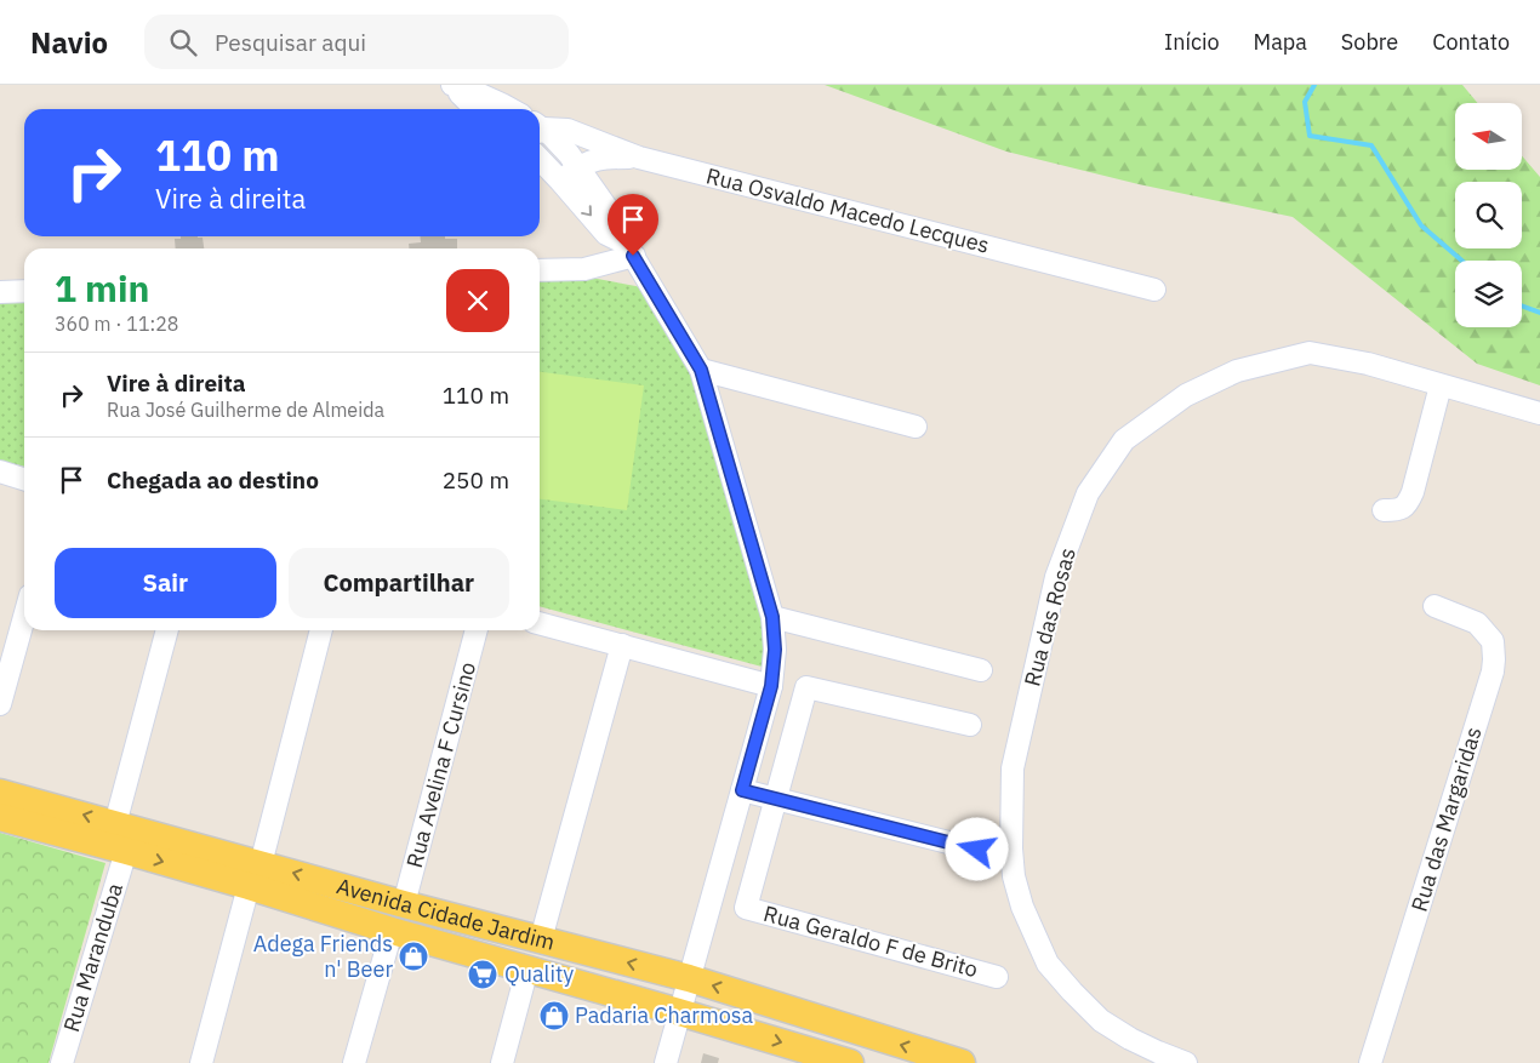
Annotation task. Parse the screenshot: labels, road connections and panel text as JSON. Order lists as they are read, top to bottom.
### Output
{
  "streets": {
    "main road": ["Avenida Cidade Jardim"],
    "street": [
      "Rua Osvaldo Macedo Lecques",
      "Rua das Rosas",
      "Rua Avelina F Cursino",
      "Rua das Margaridas",
      "Rua Geraldo F de Brito",
      "Rua Maranduba"
    ]
  },
  "crossings": [
    ["Rua Avelina F Cursino", "Avenida Cidade Jardim"],
    ["Avenida Cidade Jardim", "Rua Maranduba"]
  ],
  "places": {
    "shop": ["Adega Friends n' Beer", "Padaria Charmosa"],
    "supermarket": ["Quality"]
  },
  "north": "left",
  "page": {
    "header": "Navio",
    "search": "Pesquisar aqui",
    "nav": [
      "Início",
      "Mapa",
      "Sobre",
      "Contato"
    ],
    "turn": ["110 m", "Vire à direita"],
    "heading": ["1 min", "360 m · 11:28"],
    "list": [
      {
        "name": "Vire à direita",
        "note": "Rua José Guilherme de Almeida",
        "value": "110 m"
      },
      {
        "name": "Chegada ao destino",
        "value": "250 m"
      }
    ],
    "buttons": ["Sair", "Compartilhar"]
  }
}
